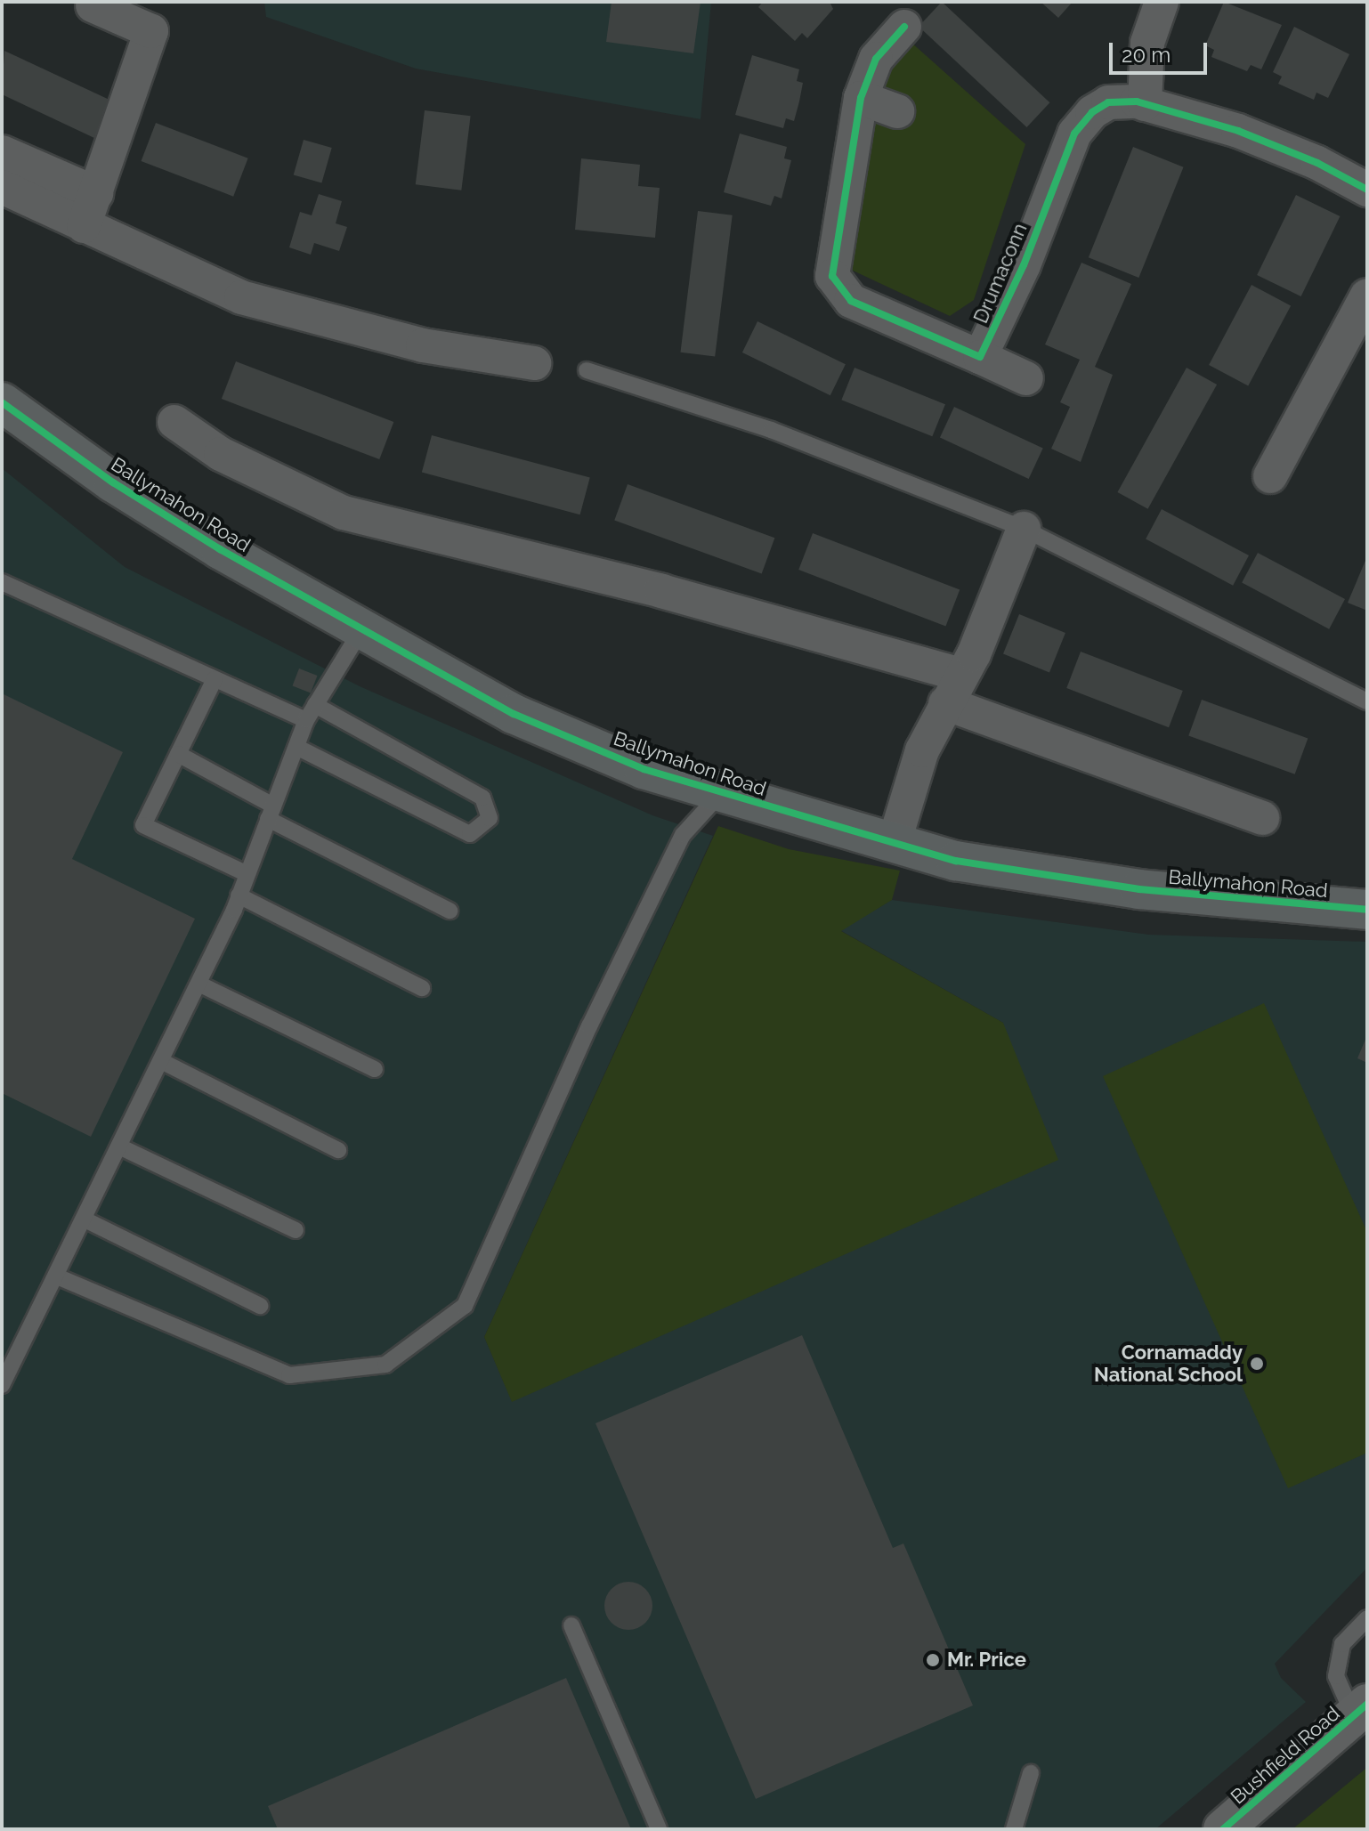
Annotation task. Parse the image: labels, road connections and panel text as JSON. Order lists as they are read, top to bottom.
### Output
{
  "streets": {
    "main road": ["Ballymahon Road", "Bushfield Road"],
    "street": ["Drumaconn"]
  },
  "places": ["Cornamaddy National School", "Mr. Price"],
  "scale_bar": "20 m"
}
